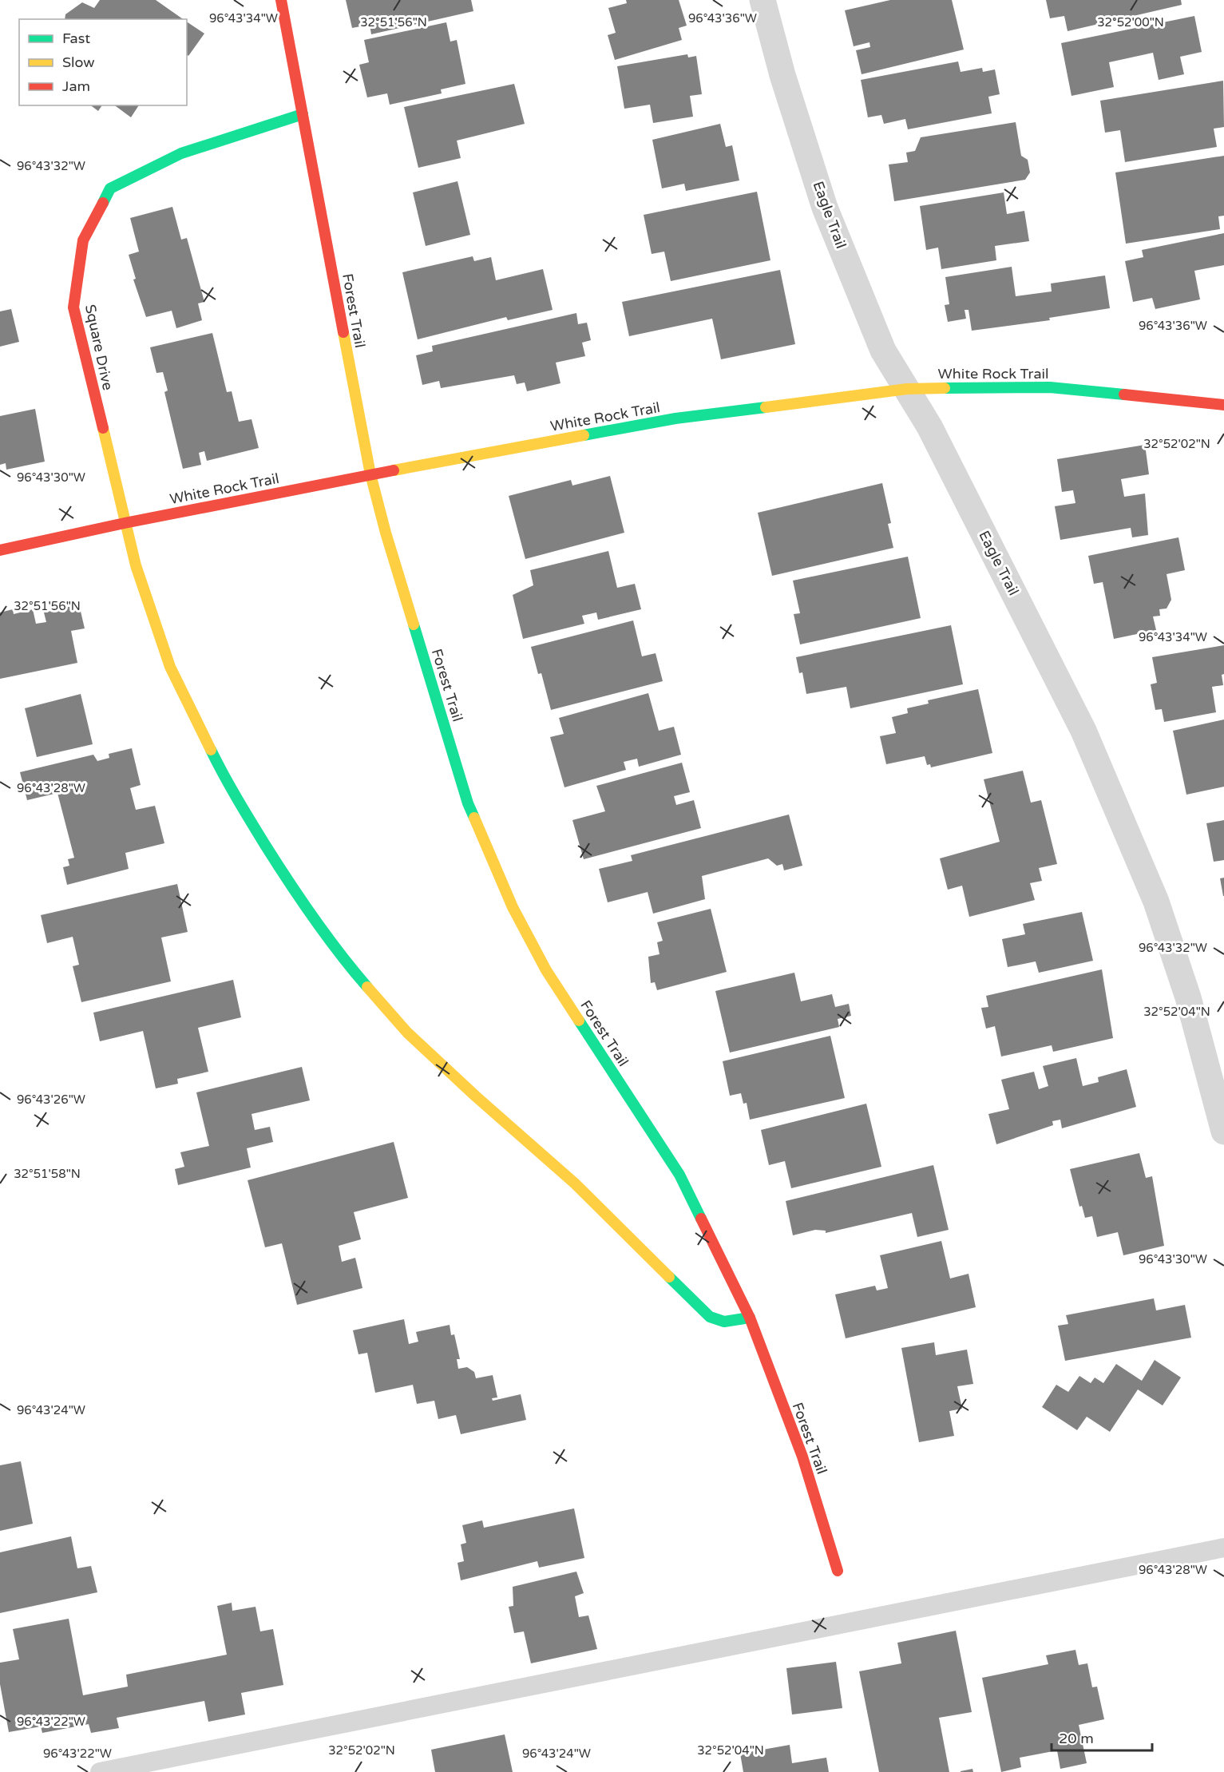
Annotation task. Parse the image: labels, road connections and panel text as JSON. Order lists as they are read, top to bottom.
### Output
{
  "streets": {
    "street": [
      "Eagle Trail",
      "Forest Trail",
      "Square Drive",
      "White Rock Trail"
    ]
  },
  "crossings": [
    ["Eagle Trail", "White Rock Trail"],
    ["Forest Trail", "Square Drive"],
    ["Forest Trail", "White Rock Trail"],
    ["Square Drive", "White Rock Trail"]
  ],
  "legend": ["Fast", "Slow", "Jam"],
  "scale_bar": "20 m",
  "coordinates": [
    "96°43'34\"W",
    "96°43'36\"W",
    "32°51'56\"N",
    "32°52'00\"N",
    "96°43'32\"W",
    "32°52'02\"N",
    "96°43'30\"W",
    "96°43'28\"W",
    "32°52'04\"N",
    "96°43'26\"W",
    "32°51'58\"N",
    "96°43'24\"W",
    "96°43'22\"W"
  ]
}
